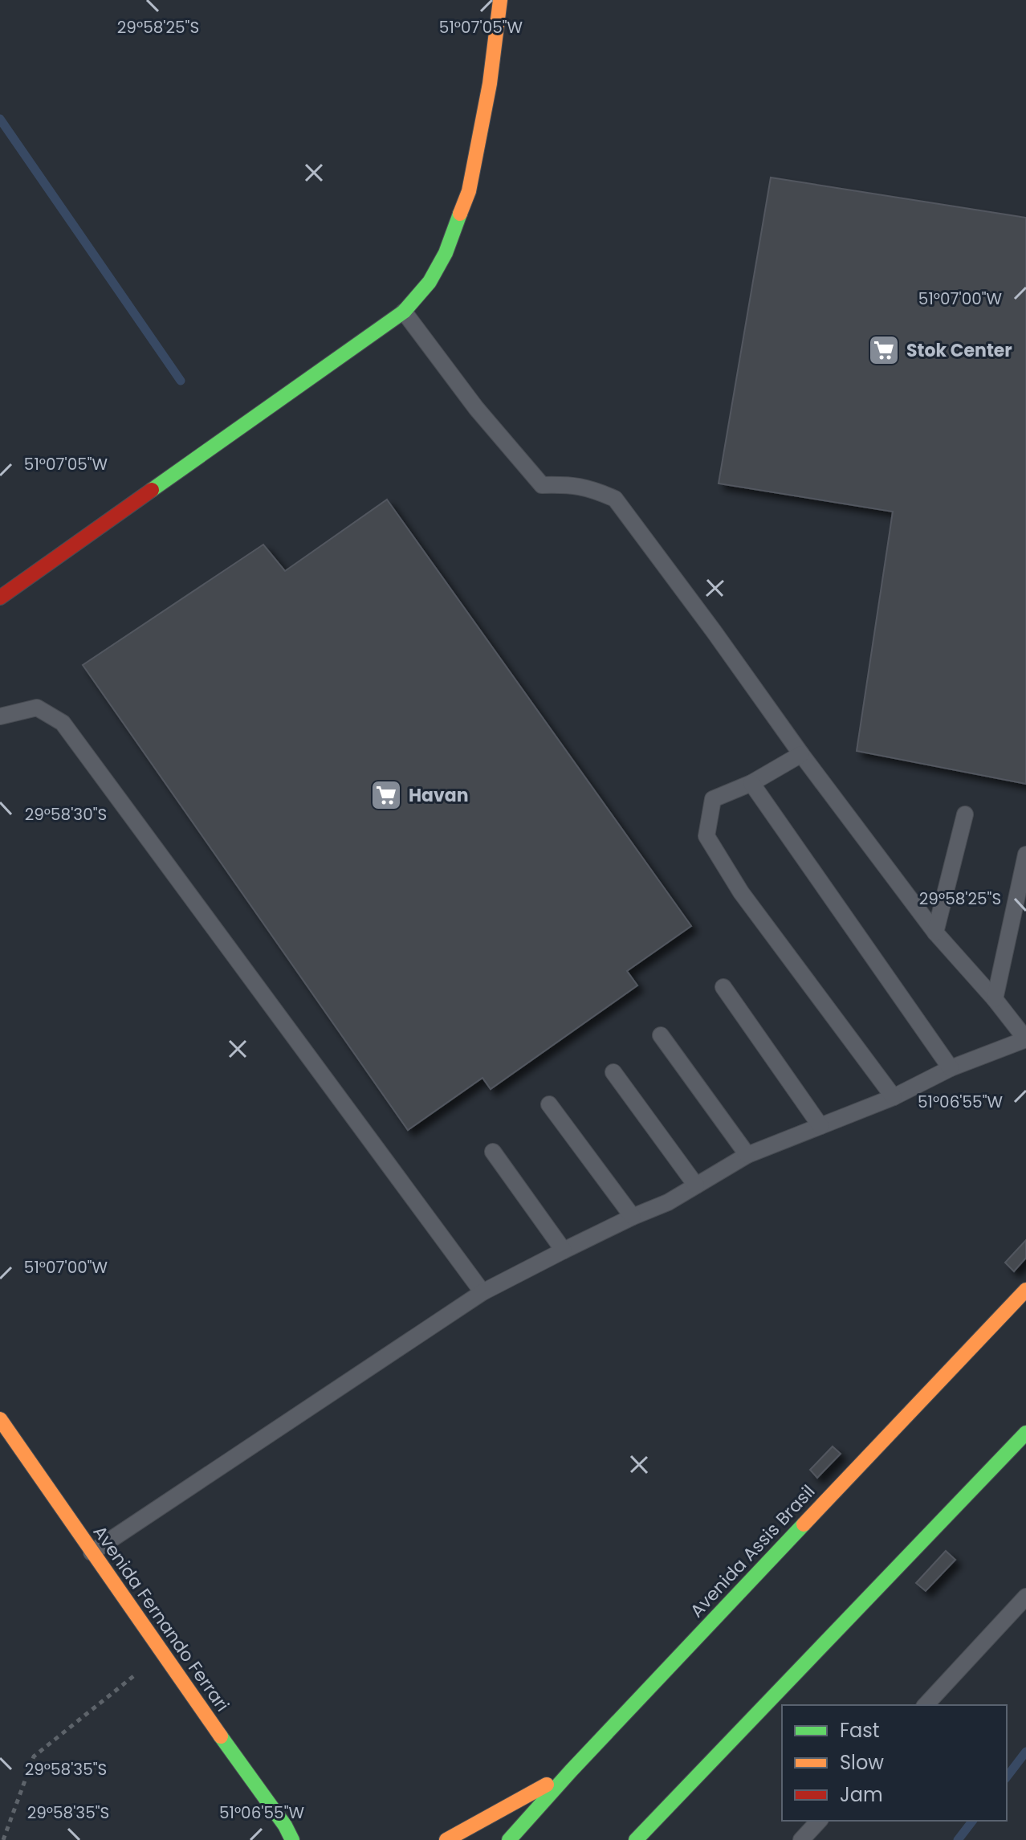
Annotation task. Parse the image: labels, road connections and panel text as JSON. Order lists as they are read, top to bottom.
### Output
{
  "streets": {
    "main road": ["Avenida Assis Brasil", "Avenida Fernando Ferrari"]
  },
  "places": {
    "supermarket": ["Stok Center", "Havan"]
  },
  "legend": ["Fast", "Slow", "Jam"],
  "coordinates": [
    "51°07'05\"W",
    "29°58'25\"S",
    "51°07'00\"W",
    "29°58'30\"S",
    "51°06'55\"W",
    "29°58'35\"S"
  ]
}
